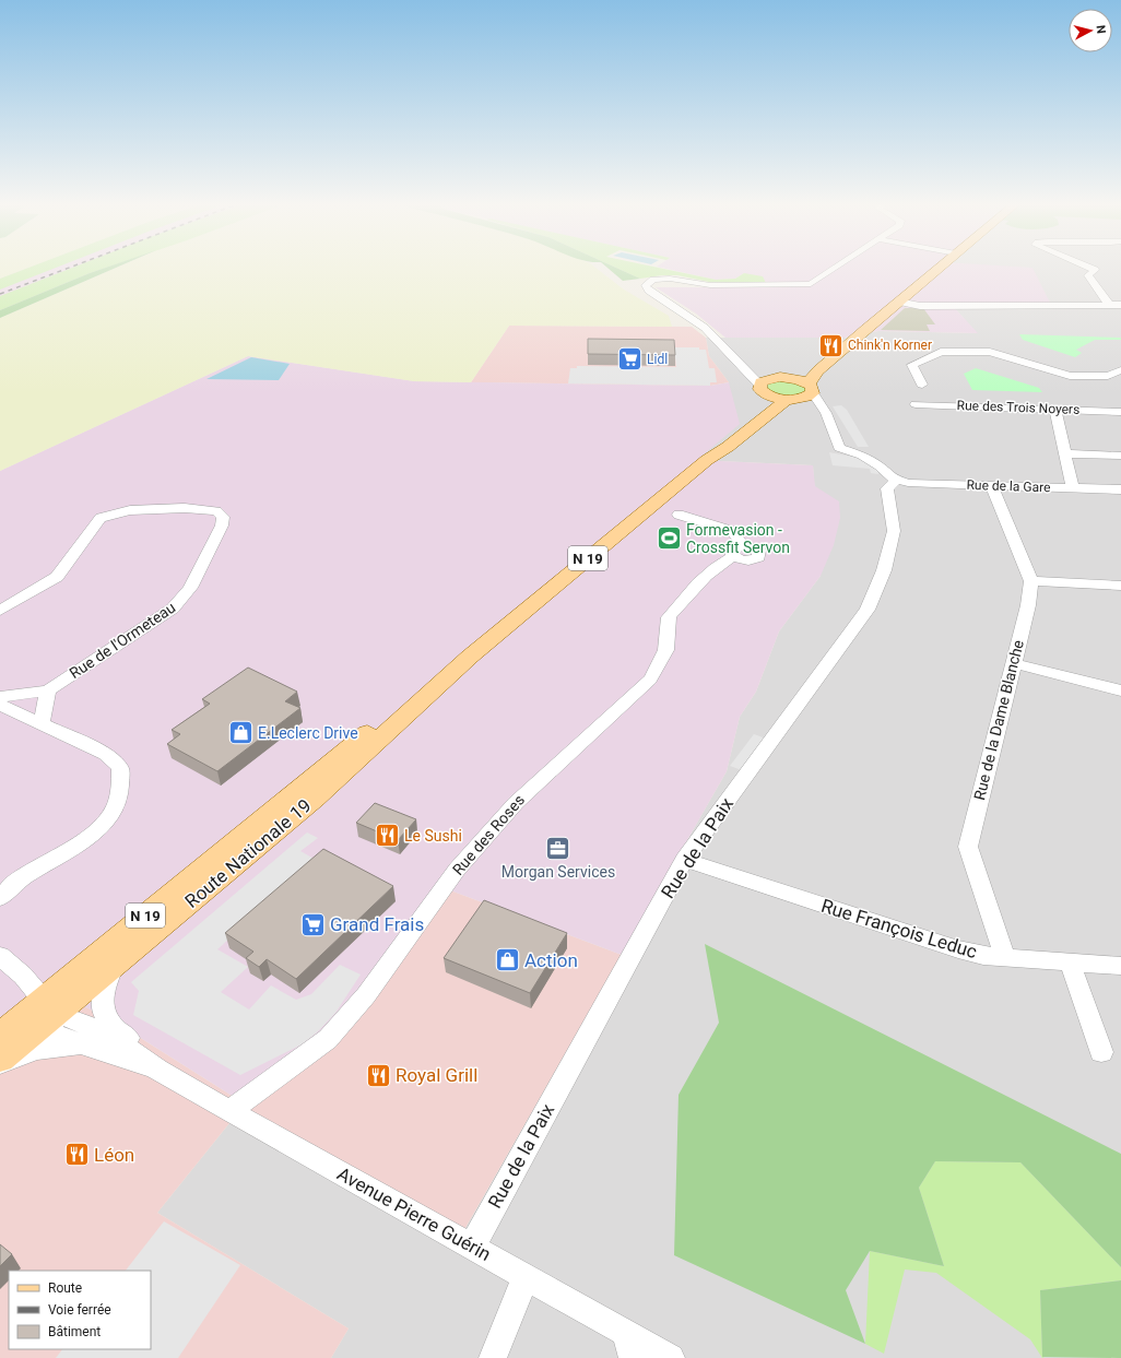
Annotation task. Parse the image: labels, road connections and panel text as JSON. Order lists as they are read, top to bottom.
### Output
{
  "streets": {
    "main road": ["N 19", "Route Nationale 19"],
    "street": [
      "Rue des Trois Noyers",
      "Rue de la Gare",
      "Rue de l'Ormeteau",
      "Rue de la Dame Blanche",
      "Rue des Roses",
      "Rue de la Paix",
      "Rue François Leduc",
      "Avenue Pierre Guérin"
    ]
  },
  "crossings": [
    ["Rue de la Gare", "Rue de la Paix"],
    ["Rue de la Dame Blanche", "Rue François Leduc"],
    ["Rue des Roses", "Avenue Pierre Guérin"],
    ["Rue de la Paix", "Rue François Leduc"],
    ["Rue de la Paix", "Avenue Pierre Guérin"],
    ["Route Nationale 19", "Avenue Pierre Guérin"]
  ],
  "places": {
    "restaurant": [
      "Chink'n Korner",
      "Le Sushi",
      "Royal Grill",
      "Léon"
    ],
    "supermarket": ["Lidl", "Grand Frais"],
    "sports": ["Formevasion - Crossfit Servon"],
    "shop": ["E.Leclerc Drive", "Action"],
    "office": ["Morgan Services"]
  },
  "legend": ["Route", "Voie ferrée", "Bâtiment"],
  "north": "right"
}
